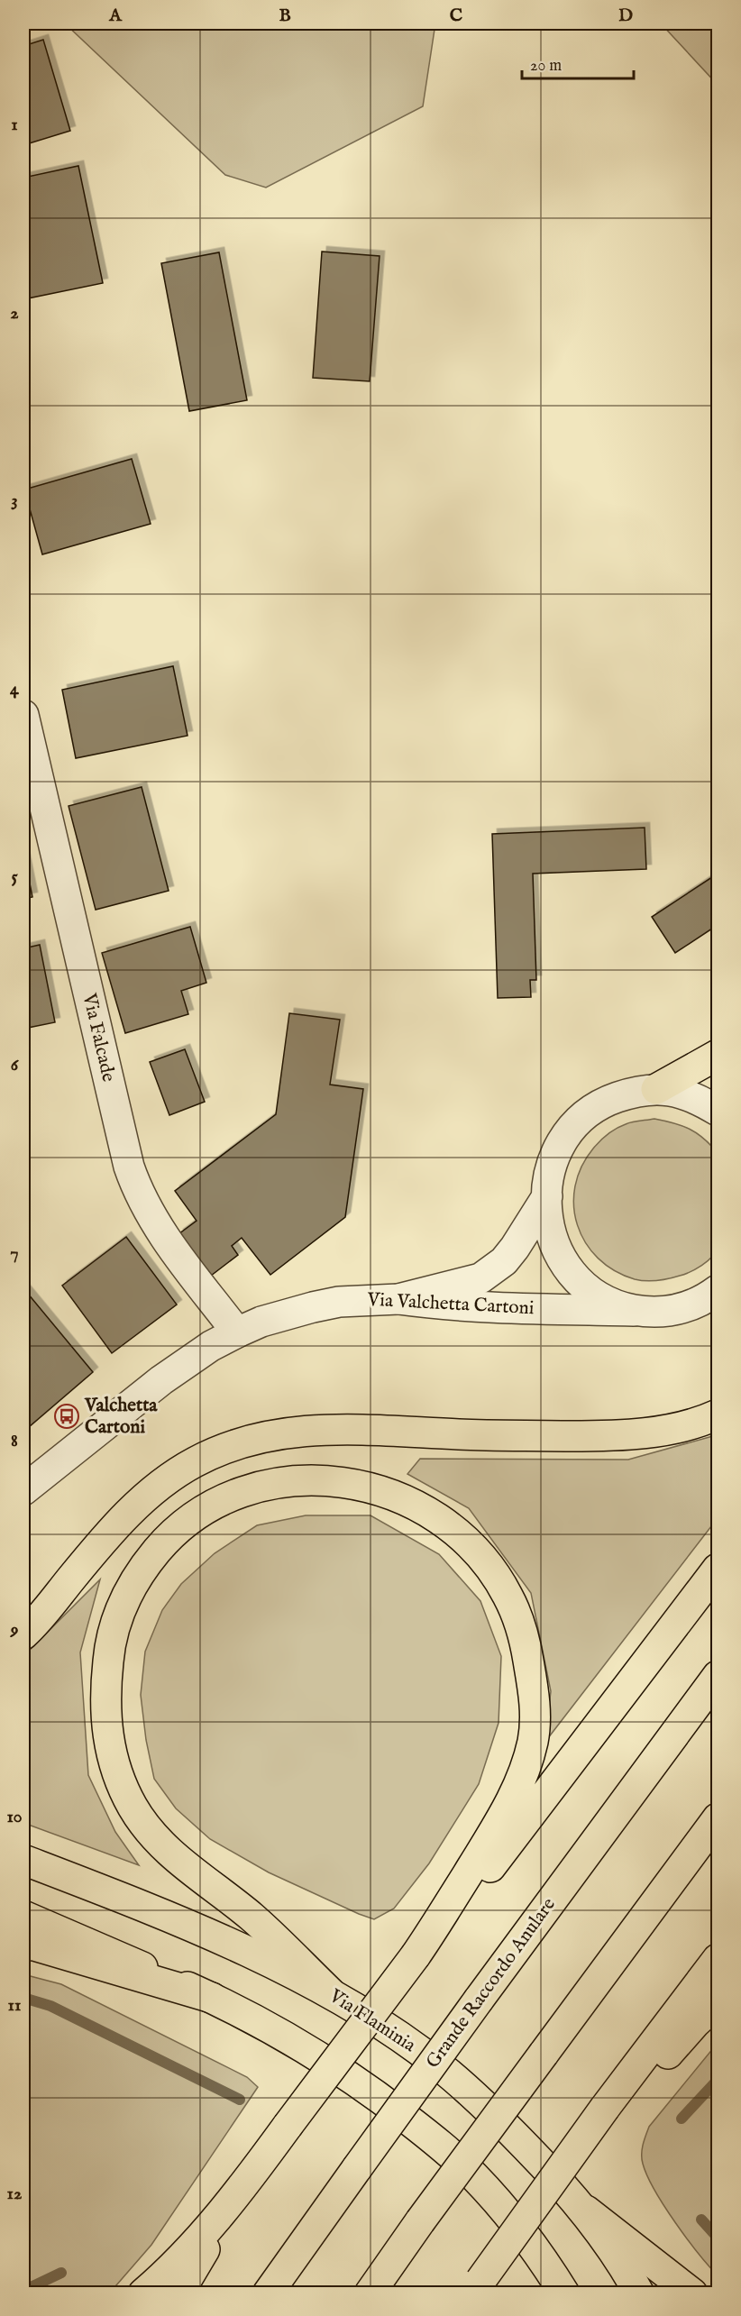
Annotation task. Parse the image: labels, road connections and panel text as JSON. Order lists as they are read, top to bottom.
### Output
{
  "streets": {
    "highway": ["Grande Raccordo Anulare", "Via Flaminia"],
    "street": ["Via Falcade", "Via Valchetta Cartoni"]
  },
  "crossings": [
    ["Via Falcade", "Via Valchetta Cartoni"]
  ],
  "places": {
    "bus stop": ["Valchetta Cartoni"]
  },
  "scale_bar": "20 m",
  "grid": {
    "columns": [
      "A",
      "B",
      "C",
      "D"
    ],
    "rows": [
      "1",
      "2",
      "3",
      "4",
      "5",
      "6",
      "7",
      "8",
      "9",
      "10",
      "11",
      "12"
    ]
  }
}
